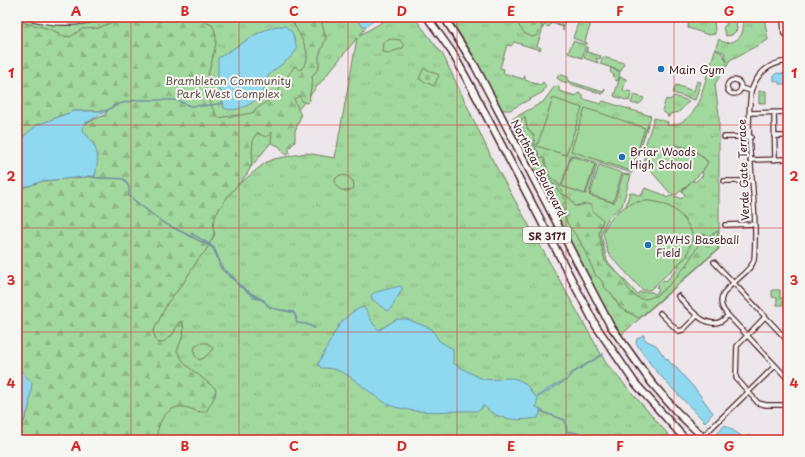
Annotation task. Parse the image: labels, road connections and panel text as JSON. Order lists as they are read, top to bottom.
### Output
{
  "streets": {
    "main road": ["Northstar Boulevard", "SR 3171"],
    "street": ["Verde Gate Terrace"]
  },
  "parks": ["Brambleton Community Park West Complex"],
  "places": ["Main Gym", "Briar Woods High School", "BWHS Baseball Field"],
  "grid": {
    "columns": [
      "A",
      "B",
      "C",
      "D",
      "E",
      "F",
      "G"
    ],
    "rows": [
      "1",
      "2",
      "3",
      "4"
    ]
  }
}
